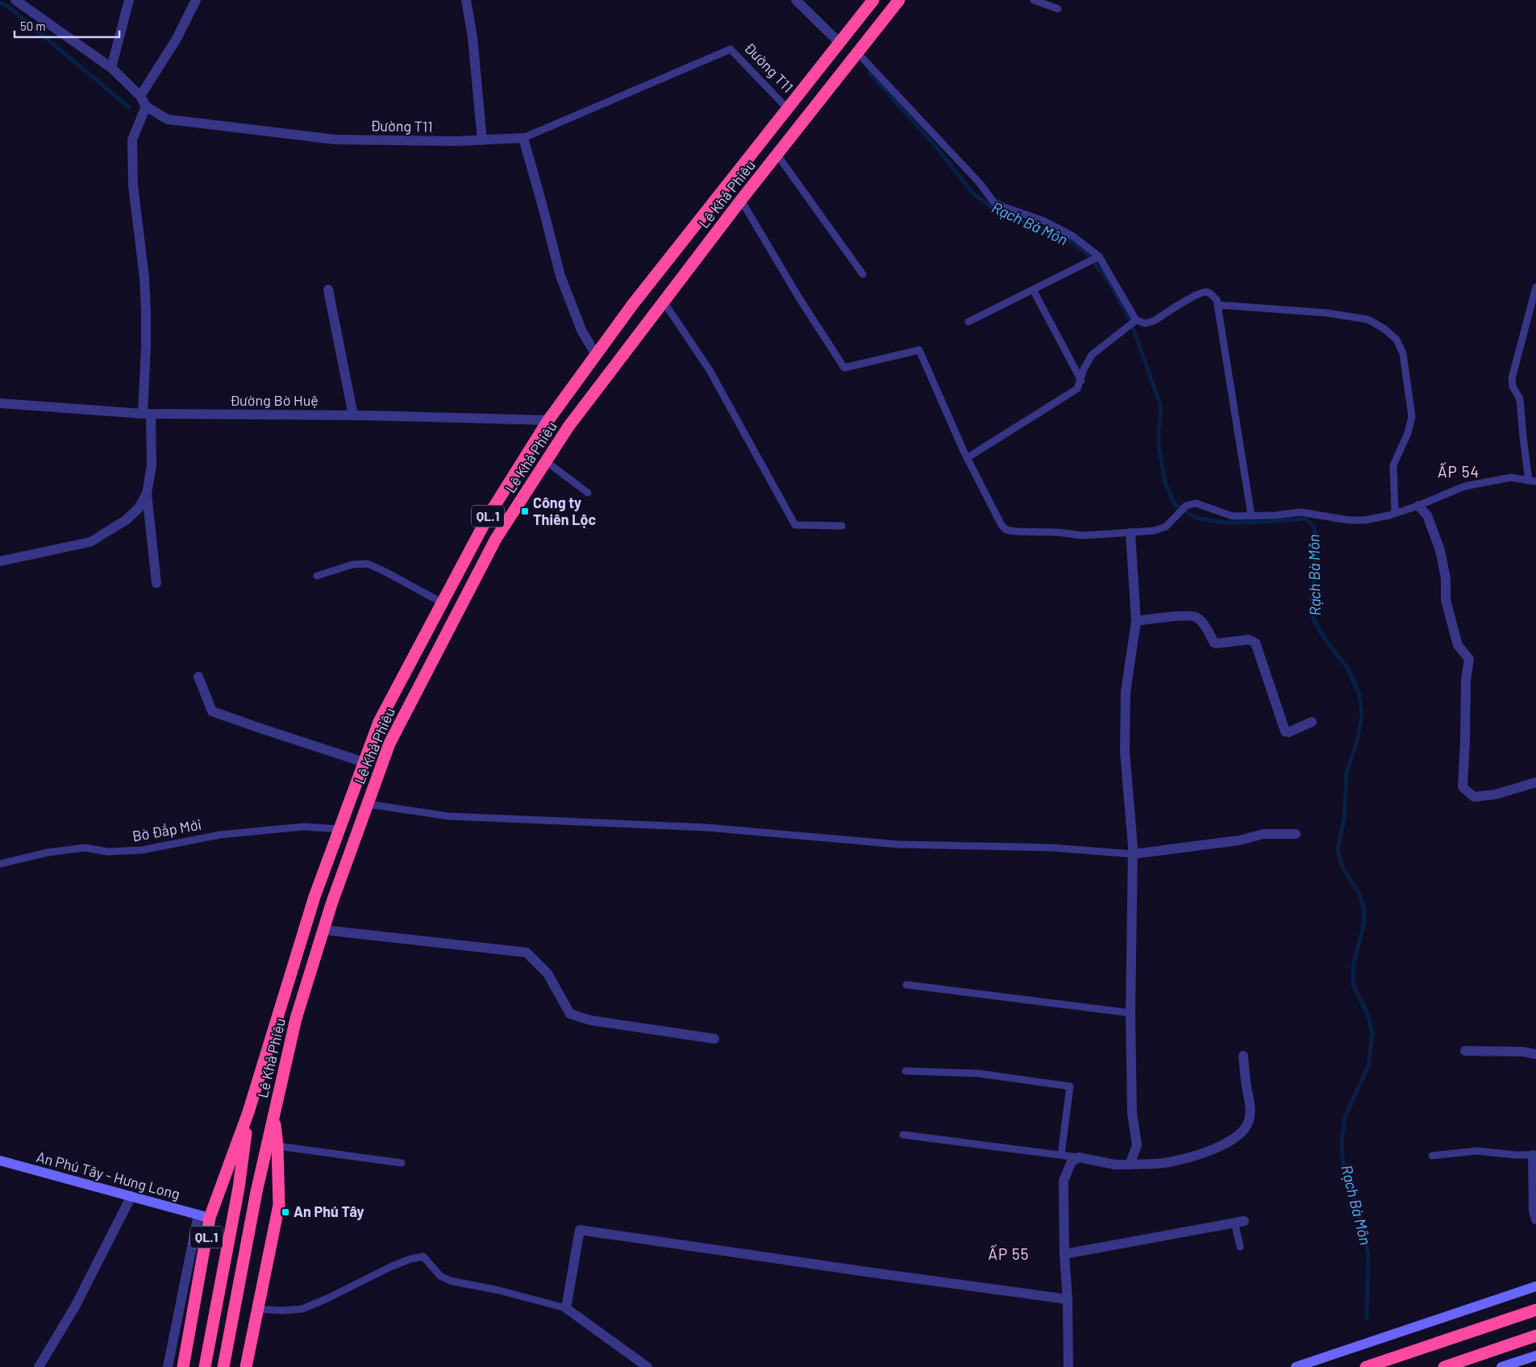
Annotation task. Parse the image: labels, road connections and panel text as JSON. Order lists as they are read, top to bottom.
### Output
{
  "streets": {
    "highway": ["Lê Khả Phiêu", "QL.1"],
    "street": ["Đường T11", "Đường Bờ Huệ", "An Phú Tây - Hưng Long"],
    "lane": ["Bờ Đắp Mới"]
  },
  "crossings": [
    ["Đường T11", "Lê Khả Phiêu"],
    ["Lê Khả Phiêu", "Đường Bờ Huệ"],
    ["Lê Khả Phiêu", "Bờ Đắp Mới"],
    ["Lê Khả Phiêu", "An Phú Tây - Hưng Long"]
  ],
  "districts": ["ẤP 54", "ẤP 55"],
  "water": ["Rạch Bà Môn"],
  "places": {
    "transit": ["Công ty Thiên Lộc", "An Phú Tây"]
  },
  "scale_bar": "50 m"
}
